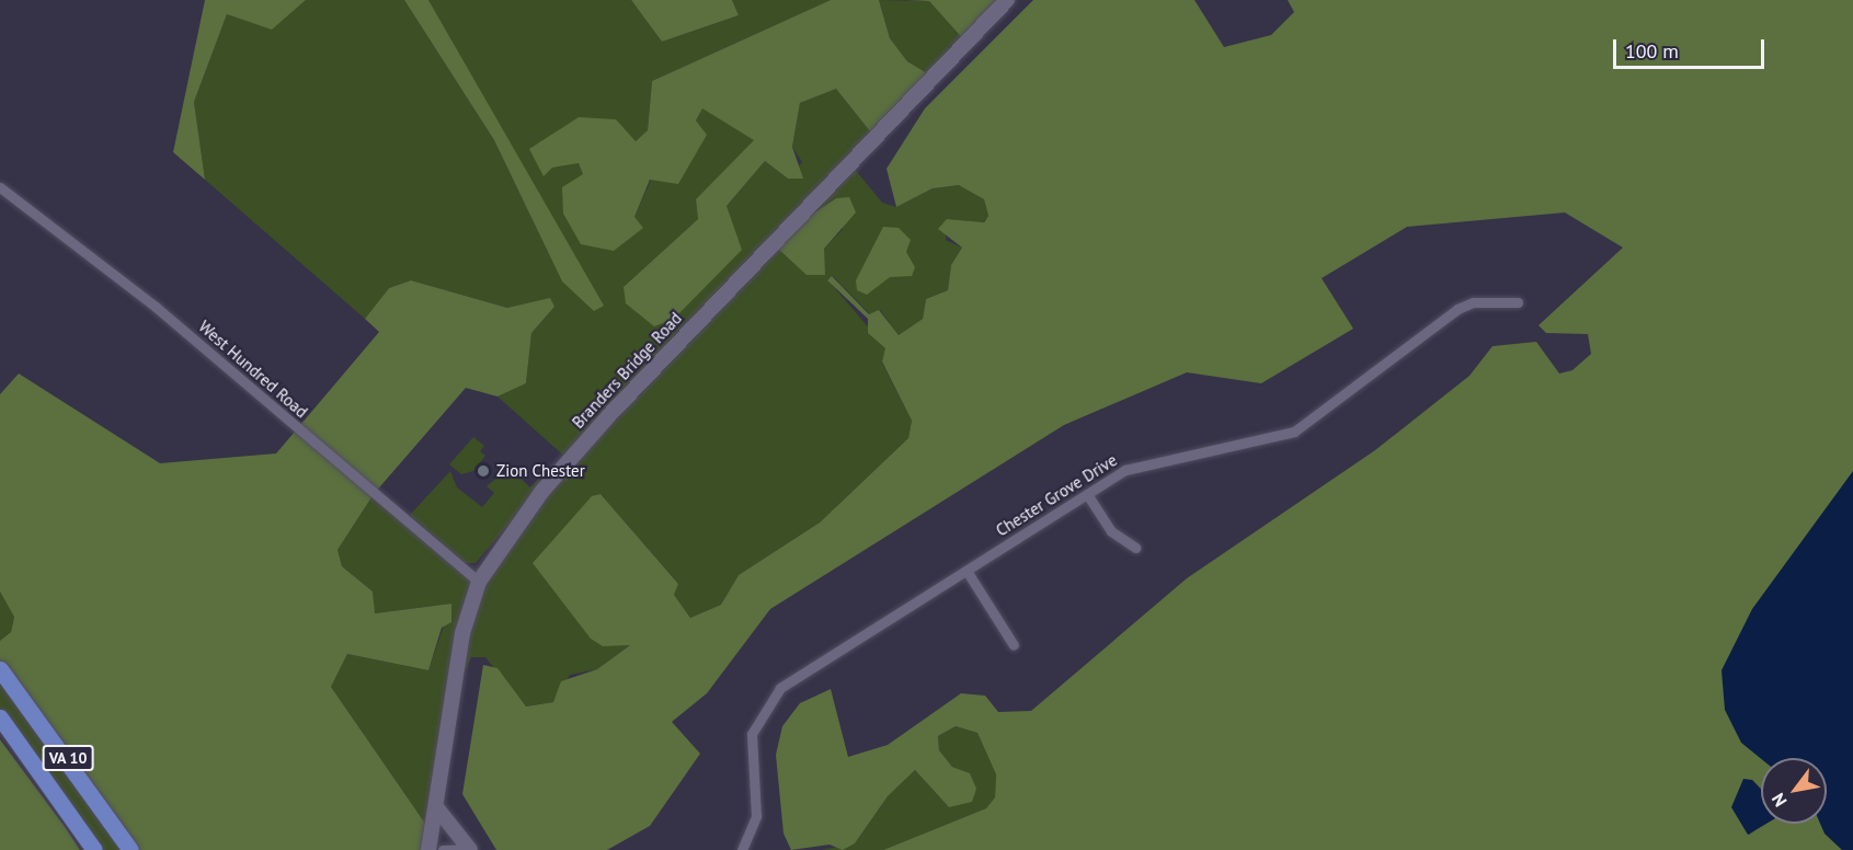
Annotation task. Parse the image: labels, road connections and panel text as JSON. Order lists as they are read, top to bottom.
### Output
{
  "streets": {
    "main road": ["VA 10"],
    "street": ["West Hundred Road", "Branders Bridge Road", "Chester Grove Drive"]
  },
  "crossings": [
    ["West Hundred Road", "Branders Bridge Road"]
  ],
  "places": ["Zion Chester"],
  "scale_bar": "100 m",
  "north": "bottom left"
}
